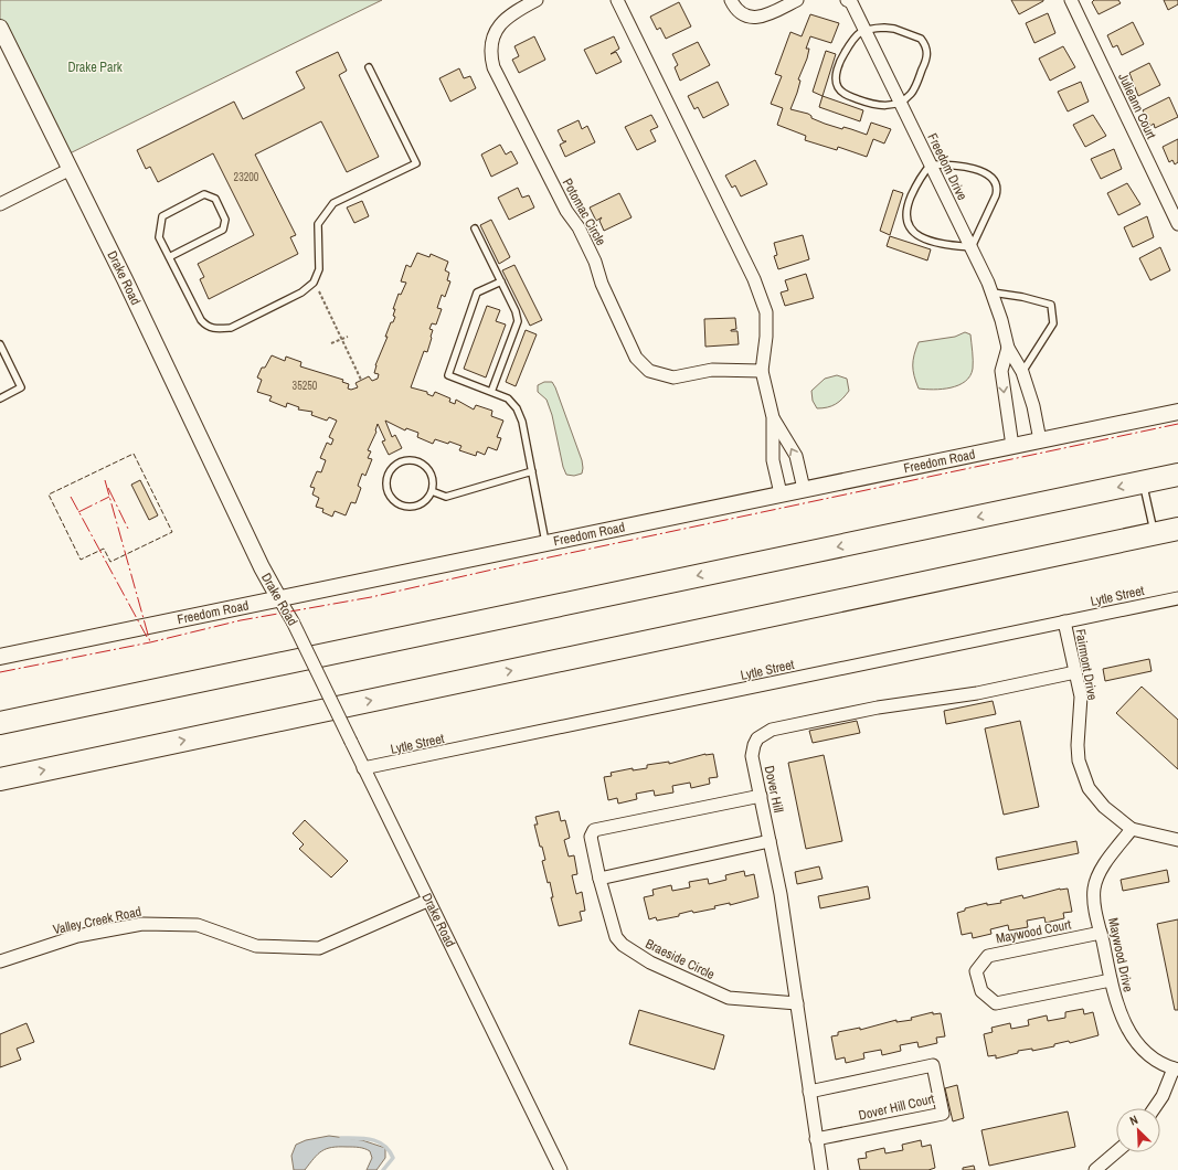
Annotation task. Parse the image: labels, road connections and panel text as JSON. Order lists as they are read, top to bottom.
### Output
{
  "streets": {
    "street": [
      "Julieann Court",
      "Freedom Drive",
      "Potomac Circle",
      "Drake Road",
      "Freedom Road",
      "Lytle Street",
      "Fairmont Drive",
      "Dover Hill",
      "Valley Creek Road",
      "Maywood Court",
      "Maywood Drive",
      "Braeside Circle",
      "Dover Hill Court"
    ]
  },
  "crossings": [
    ["Freedom Drive", "Freedom Road"],
    ["Drake Road", "Freedom Road"],
    ["Drake Road", "Lytle Street"],
    ["Drake Road", "Valley Creek Road"],
    ["Lytle Street", "Fairmont Drive"],
    ["Fairmont Drive", "Dover Hill"],
    ["Fairmont Drive", "Maywood Drive"],
    ["Dover Hill", "Braeside Circle"],
    ["Dover Hill", "Dover Hill Court"],
    ["Maywood Court", "Maywood Drive"]
  ],
  "parks": ["Drake Park"],
  "house_numbers": ["23200", "35250"],
  "north": "top left"
}
